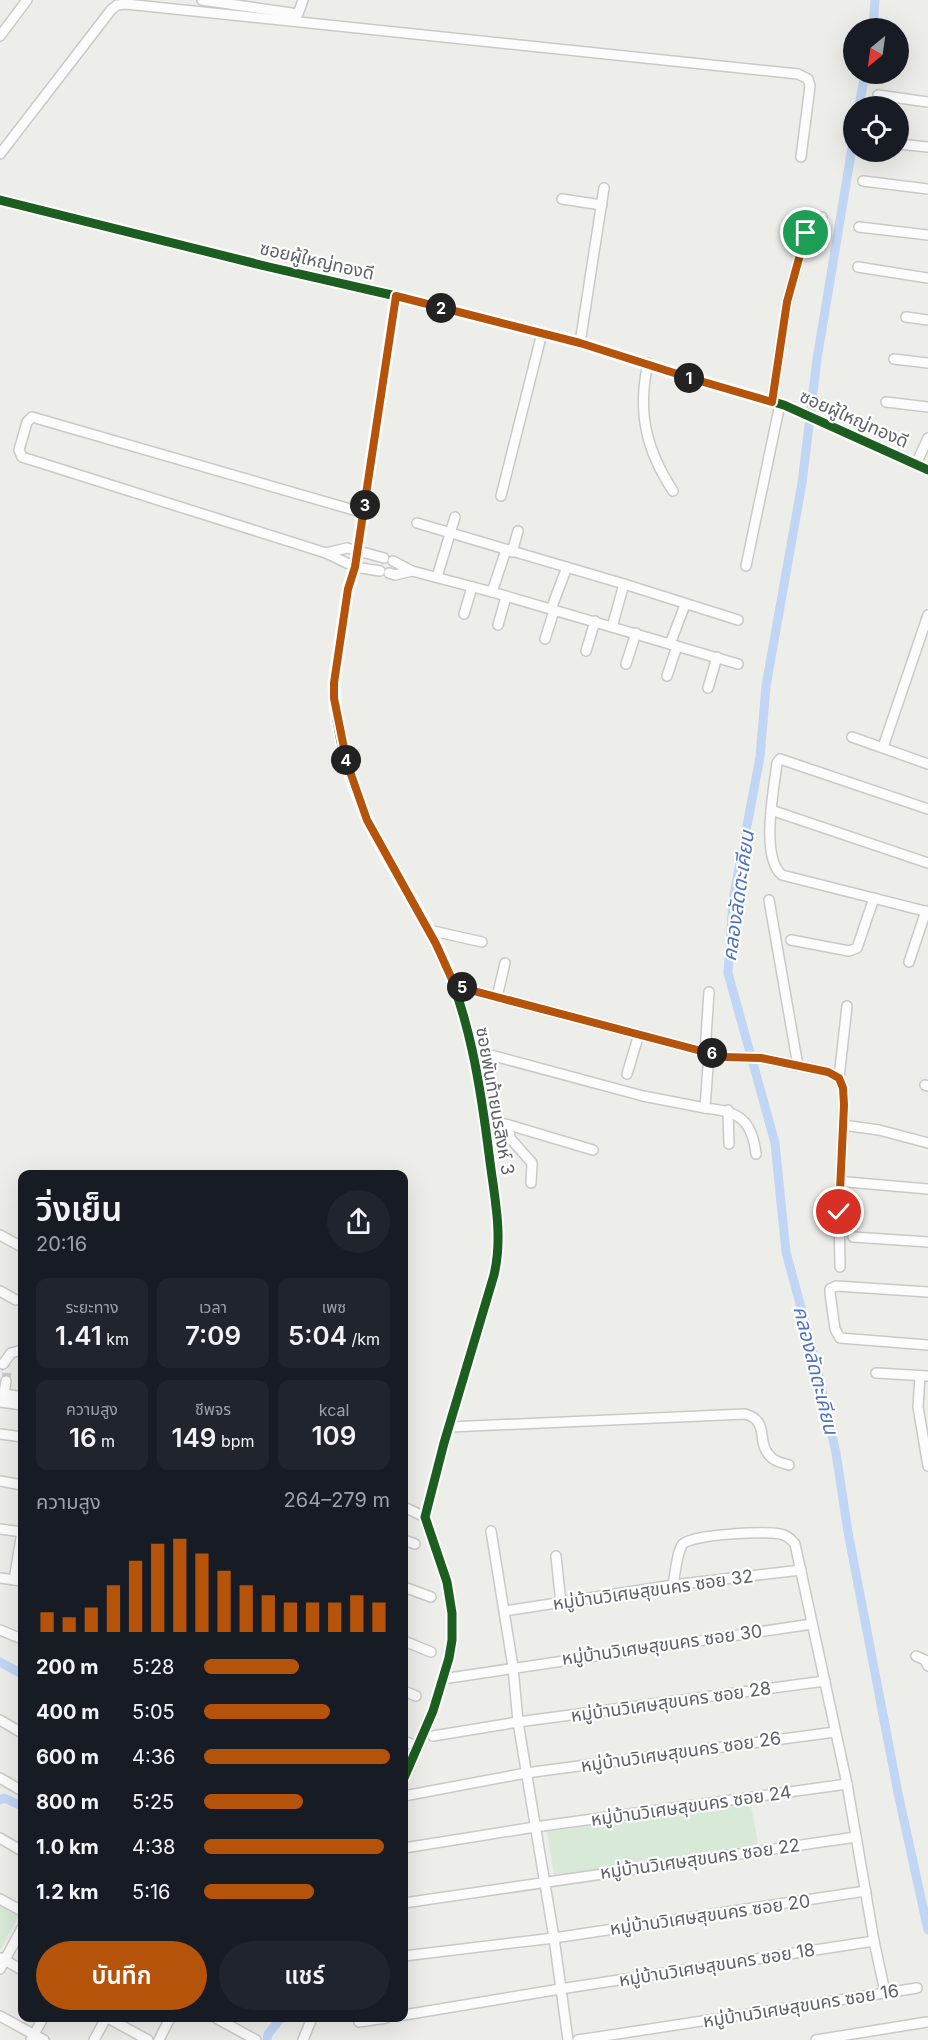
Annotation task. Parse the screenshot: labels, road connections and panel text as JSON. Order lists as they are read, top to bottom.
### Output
{
  "streets": {
    "street": [
      "ซอยผู้ใหญ่ทองดี",
      "ซอยพันท้ายนรสิงห์ 3",
      "หมู่บ้านวิเศษสุขนคร ซอย 32",
      "หมู่บ้านวิเศษสุขนคร ซอย 30",
      "หมู่บ้านวิเศษสุขนคร ซอย 28",
      "หมู่บ้านวิเศษสุขนคร ซอย 26",
      "หมู่บ้านวิเศษสุขนคร ซอย 24",
      "หมู่บ้านวิเศษสุขนคร ซอย 22",
      "หมู่บ้านวิเศษสุขนคร ซอย 20",
      "หมู่บ้านวิเศษสุขนคร ซอย 18",
      "หมู่บ้านวิเศษสุขนคร ซอย 16"
    ]
  },
  "crossings": [
    ["ซอยผู้ใหญ่ทองดี", "ซอยพันท้ายนรสิงห์ 3"]
  ],
  "water": ["คลองลัดตะเคียน"],
  "north": "bottom left",
  "page": {
    "pins": [
      "2",
      "1",
      "3",
      "4",
      "5",
      "6"
    ],
    "heading": ["วิ่งเย็น", "20:16"],
    "stats": [
      ["ระยะทาง", "1.41 km"],
      ["เวลา", "7:09"],
      ["เพซ", "5:04 /km"],
      ["ความสูง", "16 m"],
      ["ชีพจร", "149 bpm"],
      ["kcal", "109"]
    ],
    "chart": ["ความสูง", "264–279 m"],
    "list": [
      {
        "name": "200 m",
        "note": "5:28"
      },
      {
        "name": "400 m",
        "note": "5:05"
      },
      {
        "name": "600 m",
        "note": "4:36"
      },
      {
        "name": "800 m",
        "note": "5:25"
      },
      {
        "name": "1.0 km",
        "note": "4:38"
      },
      {
        "name": "1.2 km",
        "note": "5:16"
      }
    ],
    "buttons": ["บันทึก", "แชร์"]
  }
}
